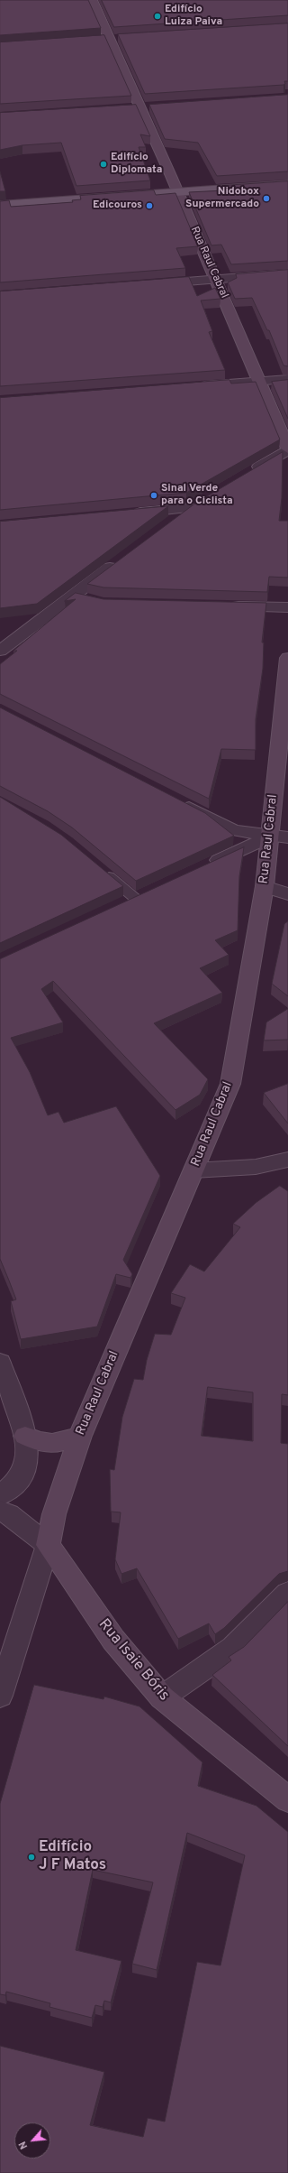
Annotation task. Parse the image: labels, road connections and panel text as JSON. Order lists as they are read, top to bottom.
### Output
{
  "streets": {
    "main road": ["Rua Raul Cabral", "Rua Isaie Bóris"]
  },
  "crossings": [
    ["Rua Raul Cabral", "Rua Isaie Bóris"]
  ],
  "places": [
    "Edifício Luiza Paiva",
    "Edifício Diplomata",
    "Nidobox Supermercado",
    "Edicouros",
    "Sinal Verde para o Ciclista",
    "Edifício J F Matos"
  ],
  "north": "bottom left"
}
